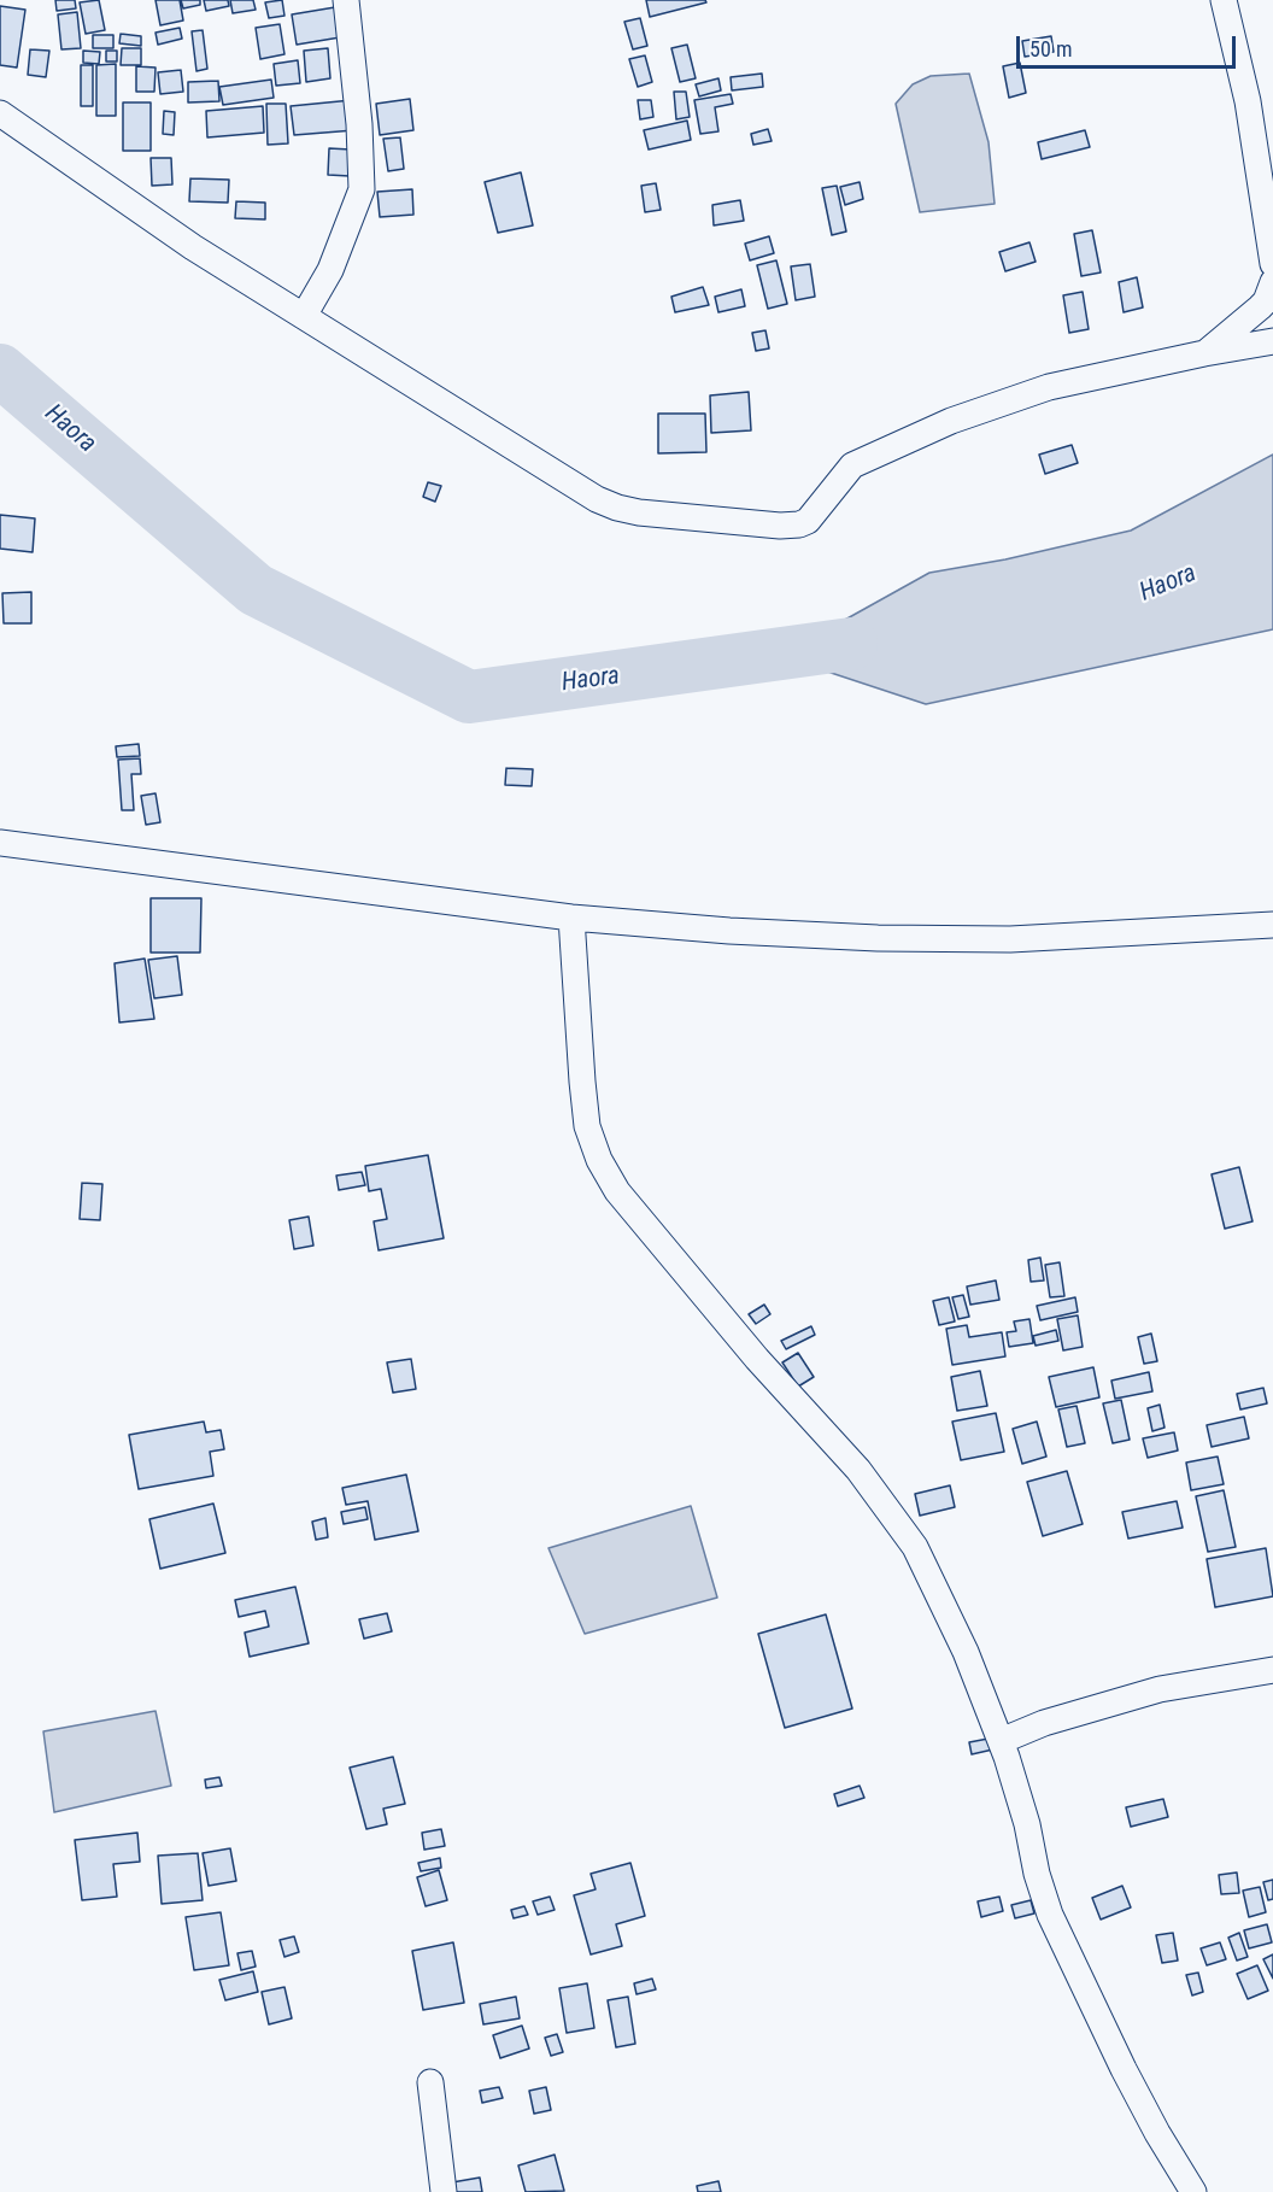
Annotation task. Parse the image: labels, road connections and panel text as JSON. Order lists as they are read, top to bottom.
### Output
{
  "water": ["Haora"],
  "scale_bar": "50 m"
}
